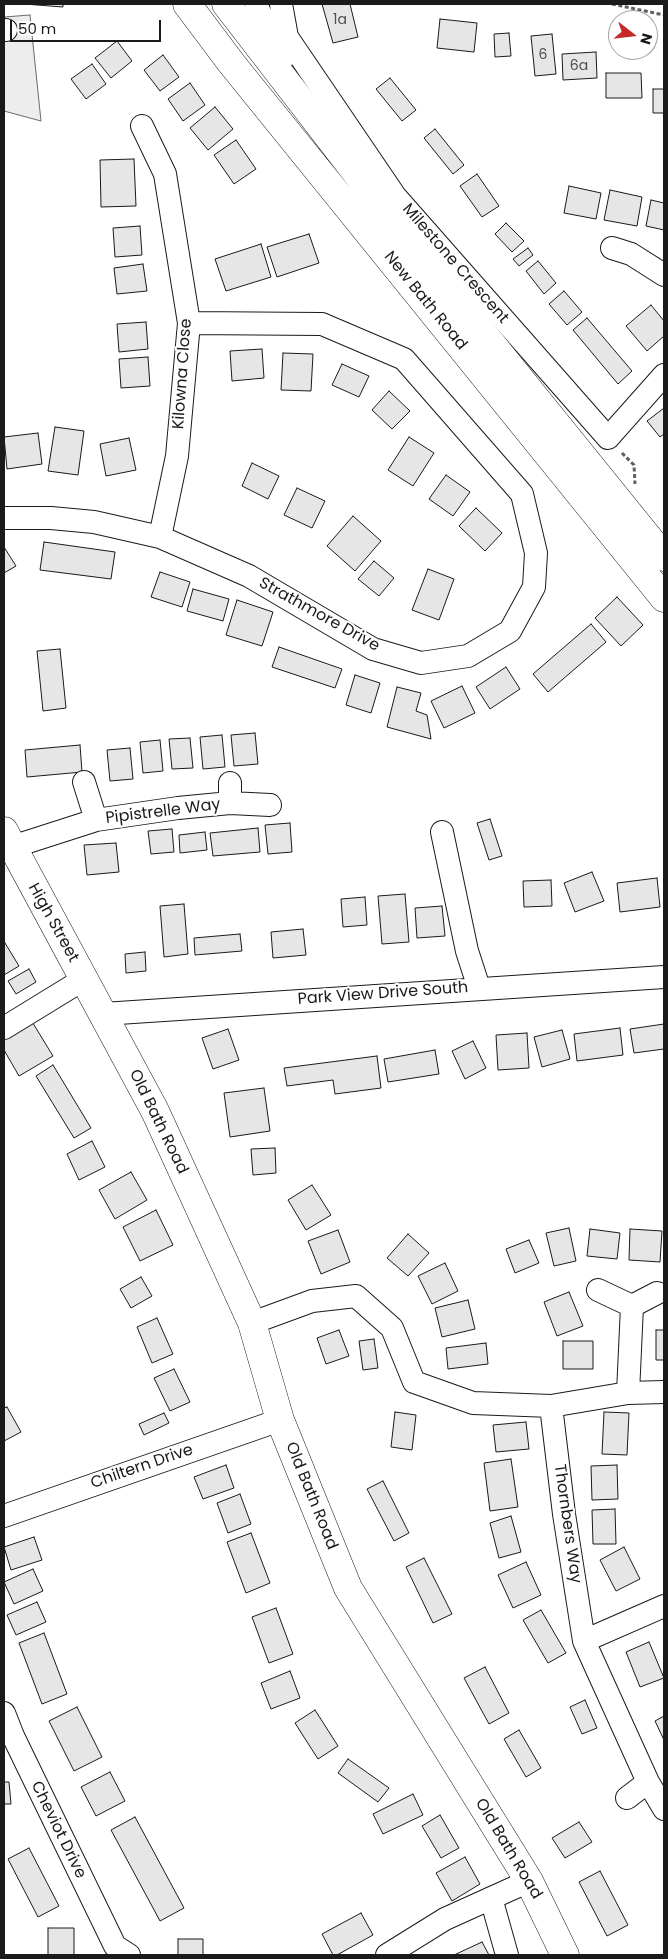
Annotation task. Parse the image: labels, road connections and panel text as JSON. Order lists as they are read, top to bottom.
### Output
{
  "streets": {
    "main road": ["New Bath Road", "High Street", "Old Bath Road"],
    "street": [
      "Milestone Crescent",
      "Kilowna Close",
      "Strathmore Drive",
      "Pipistrelle Way",
      "Park View Drive South",
      "Chiltern Drive",
      "Thornbers Way",
      "Cheviot Drive"
    ]
  },
  "crossings": [
    ["Kilowna Close", "Strathmore Drive"],
    ["Pipistrelle Way", "High Street"],
    ["High Street", "Park View Drive South"],
    ["High Street", "Old Bath Road"],
    ["Park View Drive South", "Old Bath Road"],
    ["Old Bath Road", "Chiltern Drive"]
  ],
  "house_numbers": ["1a", "6", "6a"],
  "scale_bar": "50 m",
  "north": "right"
}
